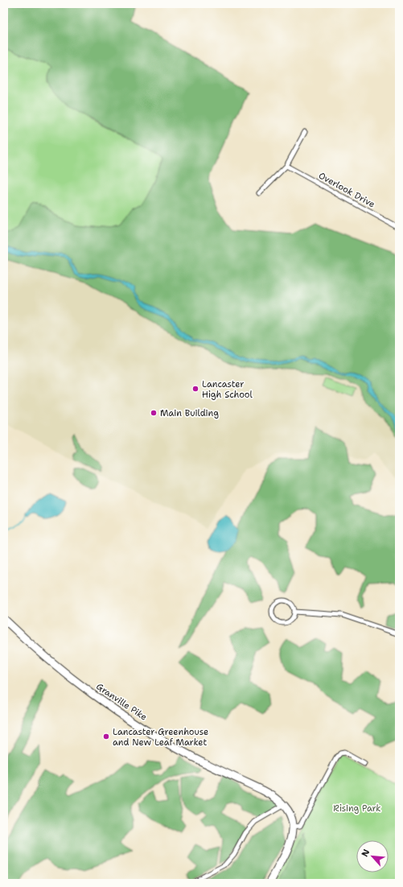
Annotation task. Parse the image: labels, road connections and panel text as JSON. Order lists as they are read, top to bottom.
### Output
{
  "streets": {
    "highway": ["Granville Pike"],
    "street": ["Overlook Drive"]
  },
  "parks": ["Rising Park"],
  "places": ["Lancaster High School", "Main Building", "Lancaster Greenhouse and New Leaf Market"],
  "north": "top left"
}
